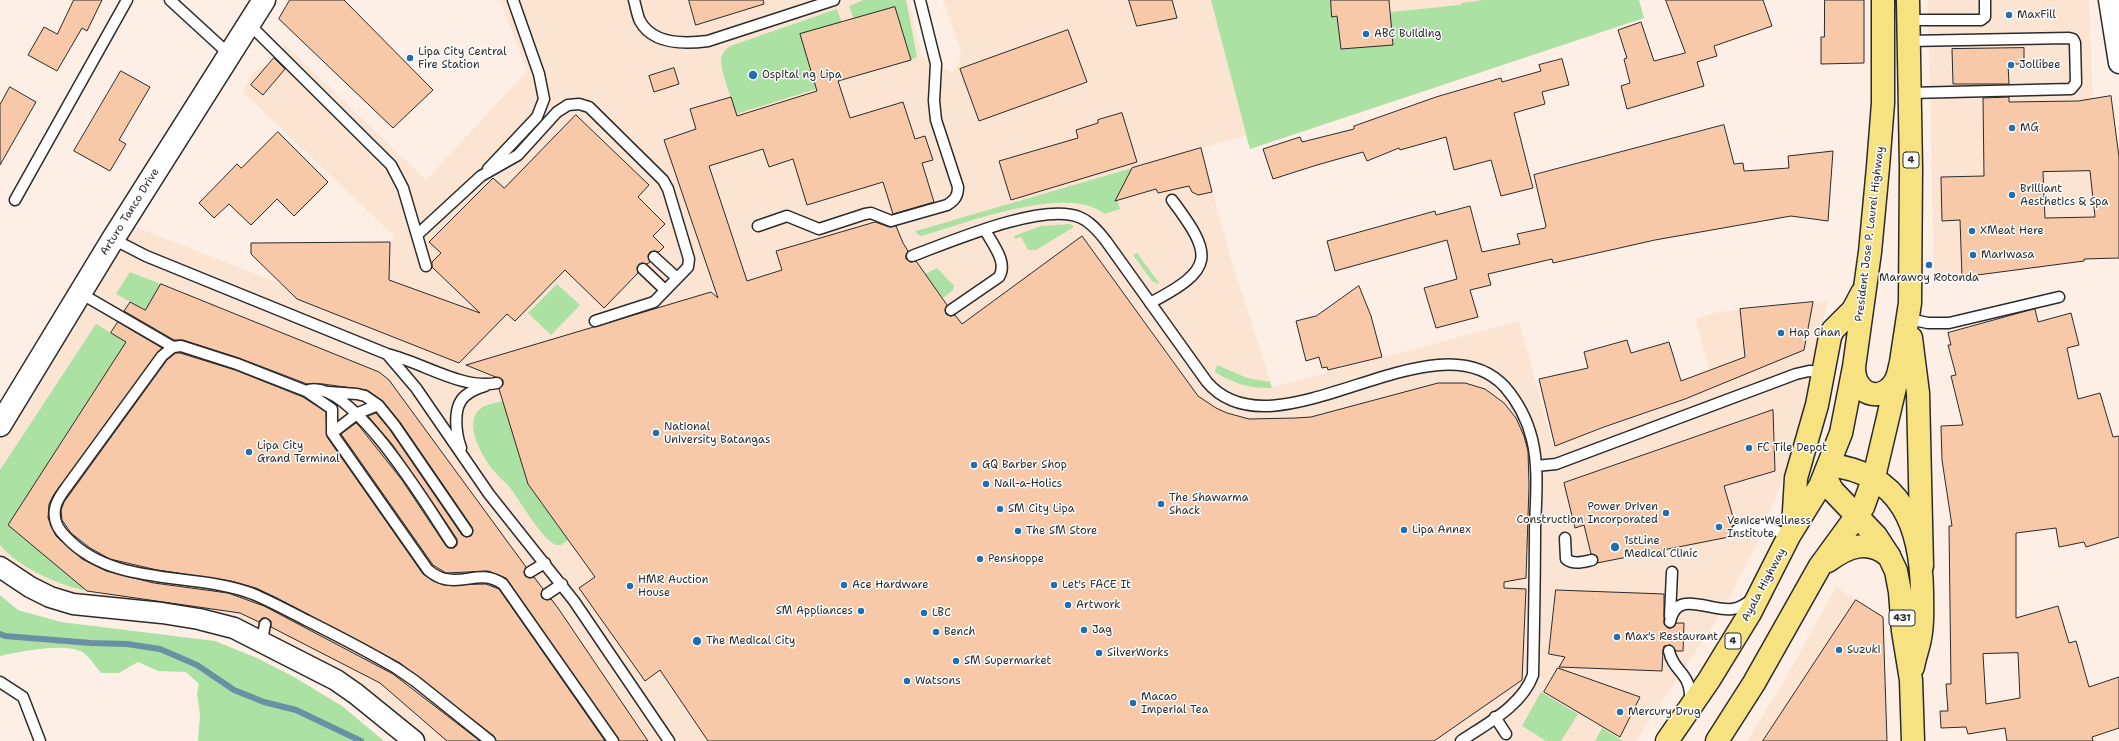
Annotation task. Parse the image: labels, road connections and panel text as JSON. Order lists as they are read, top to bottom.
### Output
{
  "streets": {
    "main road": [
      "4",
      "President Jose P. Laurel Highway",
      "Ayala Highway",
      "431"
    ],
    "street": ["Arturo Tanco Drive"]
  },
  "crossings": [
    ["4", "431"],
    ["President Jose P. Laurel Highway", "Ayala Highway"],
    ["President Jose P. Laurel Highway", "431"],
    ["Ayala Highway", "431"]
  ],
  "places": [
    "MaxFill",
    "ABC Building",
    "Lipa City Central Fire Station",
    "Jollibee",
    "Ospital ng Lipa",
    "MG",
    "Brilliant Aesthetics & Spa",
    "XMeat Here",
    "Mariwasa",
    "Marawoy Rotonda",
    "Hap Chan",
    "National University Batangas",
    "FC Tile Depot",
    "Lipa City Grand Terminal",
    "GQ Barber Shop",
    "Nail-a-Holics",
    "The Shawarma Shack",
    "SM City Lipa",
    "Power Driven Construction Incorporated",
    "Venice Wellness Institute",
    "Lipa Annex",
    "The SM Store",
    "1stLine Medical Clinic",
    "Penshoppe",
    "Ace Hardware",
    "Let's FACE It",
    "HMR Auction House",
    "Artwork",
    "SM Appliances",
    "LBC",
    "Jag",
    "Bench",
    "Max's Restaurant",
    "The Medical City",
    "Suzuki",
    "SilverWorks",
    "SM Supermarket",
    "Watsons",
    "Macao Imperial Tea",
    "Mercury Drug"
  ]
}
